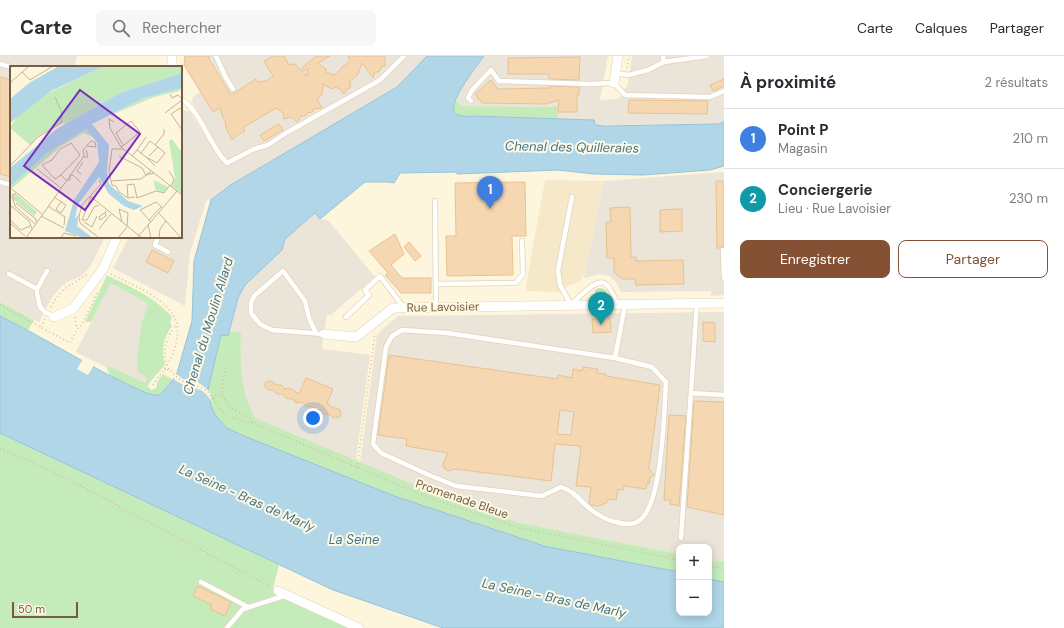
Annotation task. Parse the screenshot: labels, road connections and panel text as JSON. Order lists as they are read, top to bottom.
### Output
{
  "streets": {
    "street": ["Rue Lavoisier"],
    "path": ["Promenade Bleue"]
  },
  "water": [
    "Chenal des Quilleraies",
    "Chenal du Moulin Allard",
    "La Seine - Bras de Marly",
    "La Seine"
  ],
  "scale_bar": "50 m",
  "page": {
    "header": "Carte",
    "search": "Rechercher",
    "nav": ["Carte", "Calques", "Partager"],
    "heading": ["À proximité", "2 résultats"],
    "list": [
      {
        "mark": "1",
        "name": "Point P",
        "note": "Magasin",
        "value": "210 m"
      },
      {
        "mark": "2",
        "name": "Conciergerie",
        "note": "Lieu · Rue Lavoisier",
        "value": "230 m"
      }
    ],
    "pins": ["1", "2"],
    "buttons": ["Enregistrer", "Partager"],
    "map_buttons": ["+", "−"],
    "scale": "50 m"
  }
}
